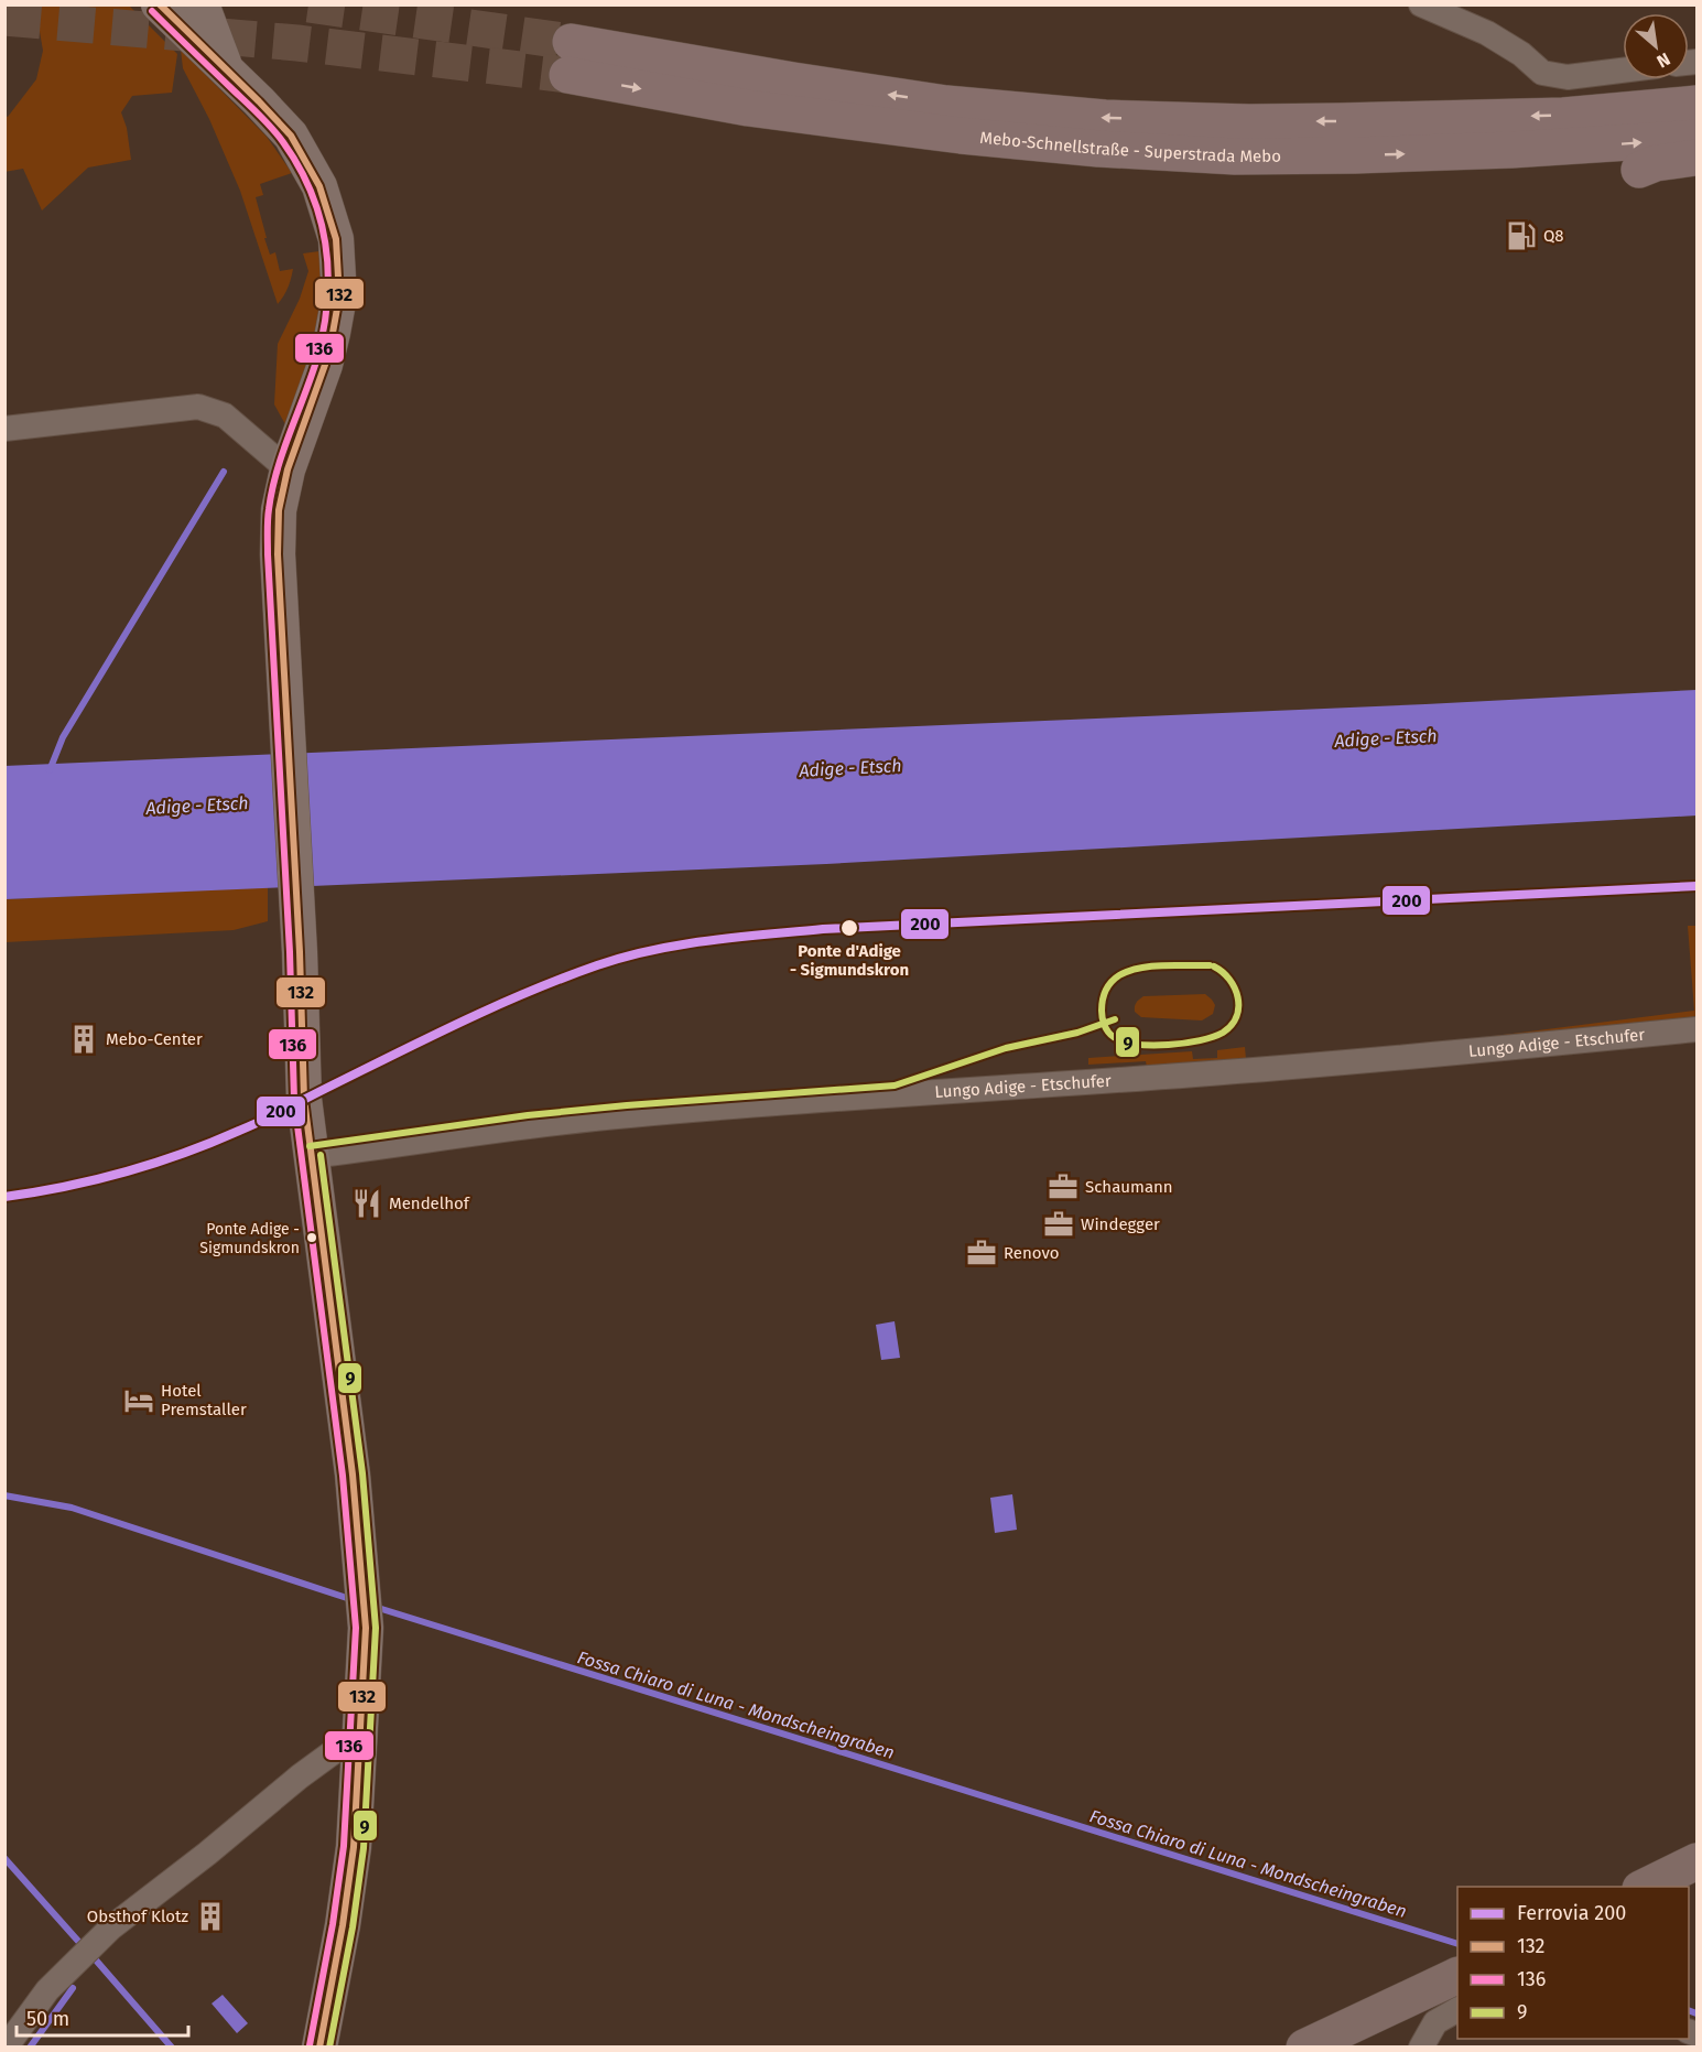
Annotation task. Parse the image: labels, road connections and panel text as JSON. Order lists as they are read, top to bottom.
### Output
{
  "streets": {
    "highway": ["Mebo-Schnellstraße - Superstrada Mebo"],
    "street": ["Lungo Adige - Etschufer"]
  },
  "water": ["Adige - Etsch", "Fossa Chiaro di Luna - Mondscheingraben"],
  "places": {
    "fuel station": ["Q8"],
    "other": ["Ponte d'Adige - Sigmundskron", "Ponte Adige - Sigmundskron"],
    "building": ["Mebo-Center", "Obsthof Klotz"],
    "office": ["Schaumann", "Windegger", "Renovo"],
    "restaurant": ["Mendelhof"],
    "hotel": ["Hotel Premstaller"]
  },
  "lines": [
    "transit line 132",
    "transit line 136",
    "rail line 200",
    "transit line 9"
  ],
  "legend": [
    "Ferrovia 200",
    "132",
    "136",
    "9"
  ],
  "scale_bar": "50 m",
  "north": "bottom right"
}
